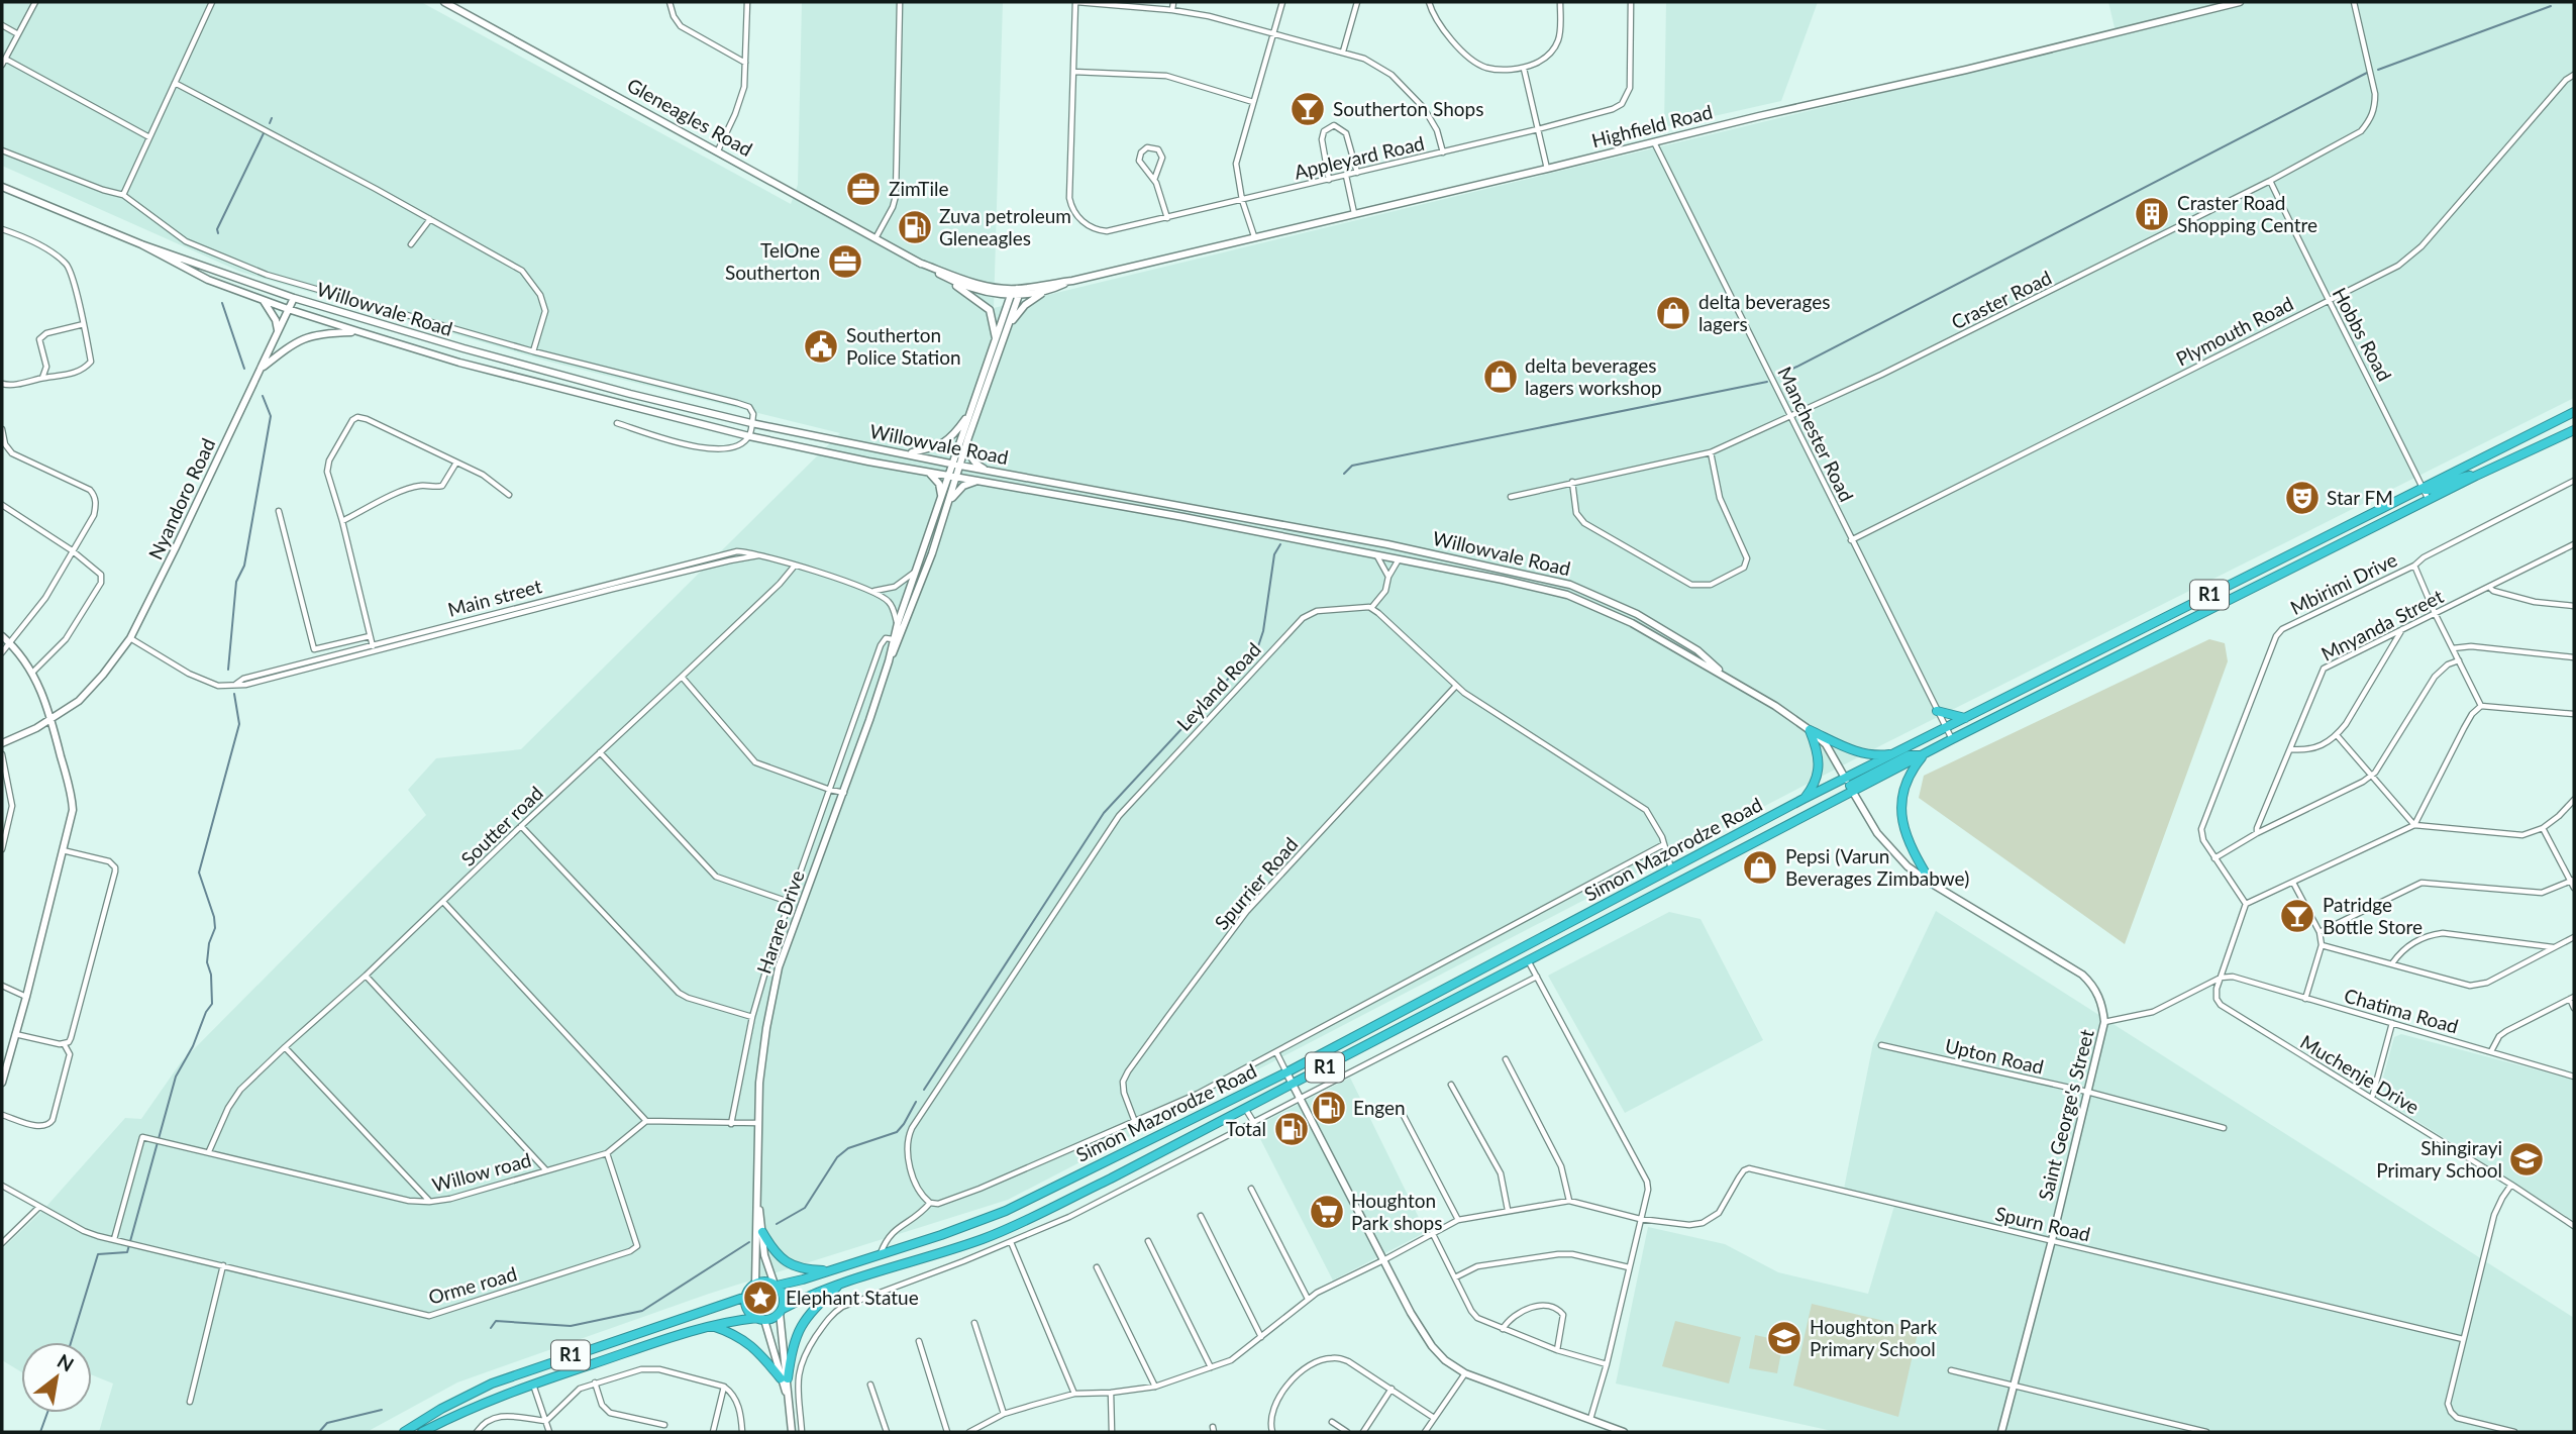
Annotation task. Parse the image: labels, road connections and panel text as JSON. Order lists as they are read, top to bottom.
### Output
{
  "streets": {
    "highway": ["R1", "Simon Mazorodze Road"],
    "main road": [
      "Gleneagles Road",
      "Highfield Road",
      "Willowvale Road",
      "Nyandoro Road",
      "Harare Drive",
      "Saint George's Street"
    ],
    "street": [
      "Appleyard Road",
      "Craster Road",
      "Plymouth Road",
      "Hobbs Road",
      "Manchester Road",
      "Mbirimi Drive",
      "Main street",
      "Mnyanda Street",
      "Leyland Road",
      "Soutter road",
      "Spurrier Road",
      "Chatima Road",
      "Upton Road",
      "Muchenje Drive",
      "Willow road",
      "Spurn Road",
      "Orme road"
    ]
  },
  "crossings": [
    ["Gleneagles Road", "Highfield Road"],
    ["Gleneagles Road", "Harare Drive"],
    ["Highfield Road", "Manchester Road"],
    ["Highfield Road", "Harare Drive"],
    ["Craster Road", "Hobbs Road"],
    ["Craster Road", "Manchester Road"],
    ["Willowvale Road", "Nyandoro Road"],
    ["Willowvale Road", "Simon Mazorodze Road"],
    ["Willowvale Road", "Harare Drive"],
    ["Willowvale Road", "Saint George's Street"],
    ["Plymouth Road", "Hobbs Road"],
    ["Plymouth Road", "Manchester Road"],
    ["Hobbs Road", "Simon Mazorodze Road"],
    ["Manchester Road", "Simon Mazorodze Road"],
    ["Nyandoro Road", "Main street"],
    ["Mbirimi Drive", "Muchenje Drive"],
    ["R1", "Simon Mazorodze Road"],
    ["R1", "Harare Drive"],
    ["Main street", "Soutter road"],
    ["Soutter road", "Willow road"],
    ["Simon Mazorodze Road", "Harare Drive"],
    ["Simon Mazorodze Road", "Saint George's Street"],
    ["Chatima Road", "Muchenje Drive"],
    ["Upton Road", "Saint George's Street"],
    ["Saint George's Street", "Spurn Road"],
    ["Willow road", "Orme road"]
  ],
  "places": {
    "bar": ["Southerton Shops", "Patridge Bottle Store"],
    "office": ["ZimTile", "TelOne Southerton"],
    "building": ["Craster Road Shopping Centre"],
    "fuel station": ["Zuva petroleum Gleneagles", "Engen", "Total"],
    "shop": ["delta beverages lagers", "delta beverages lagers workshop", "Pepsi (Varun Beverages Zimbabwe)"],
    "public building": ["Southerton Police Station"],
    "theatre": ["Star FM"],
    "school or university": ["Shingirayi Primary School", "Houghton Park Primary School"],
    "supermarket": ["Houghton Park shops"],
    "place": ["Elephant Statue"]
  },
  "north": "top right"
}
